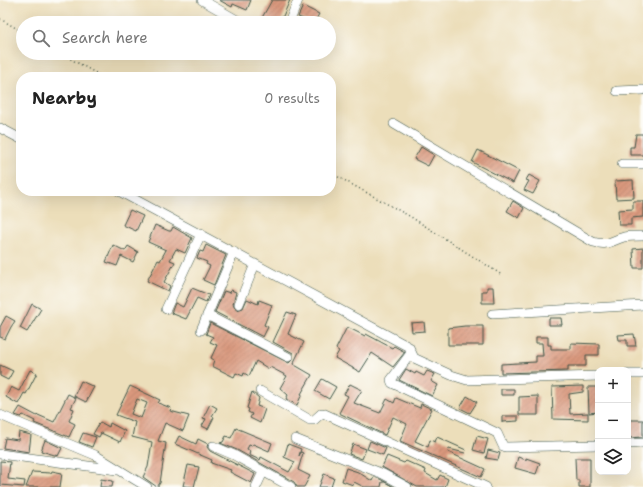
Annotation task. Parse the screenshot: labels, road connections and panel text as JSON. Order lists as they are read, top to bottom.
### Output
{
  "page": {
    "search": "Search here",
    "heading": ["Nearby", "0 results"],
    "map_buttons": ["+", "−"]
  }
}
